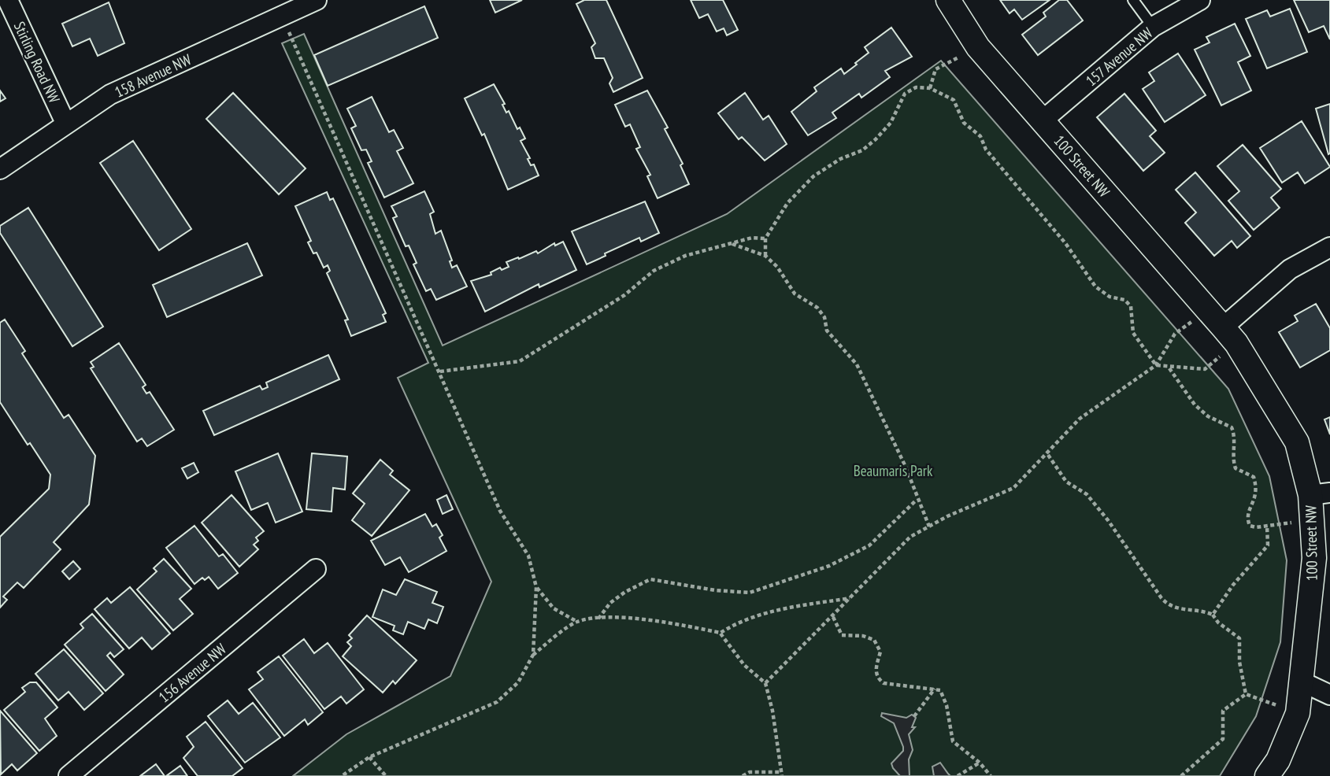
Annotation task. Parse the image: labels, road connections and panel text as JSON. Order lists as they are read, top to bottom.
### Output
{
  "streets": {
    "street": [
      "157 Avenue NW",
      "Stirling Road NW",
      "158 Avenue NW",
      "100 Street NW",
      "156 Avenue NW"
    ]
  },
  "crossings": [
    ["157 Avenue NW", "100 Street NW"],
    ["Stirling Road NW", "158 Avenue NW"]
  ],
  "parks": ["Beaumaris Park"]
}
